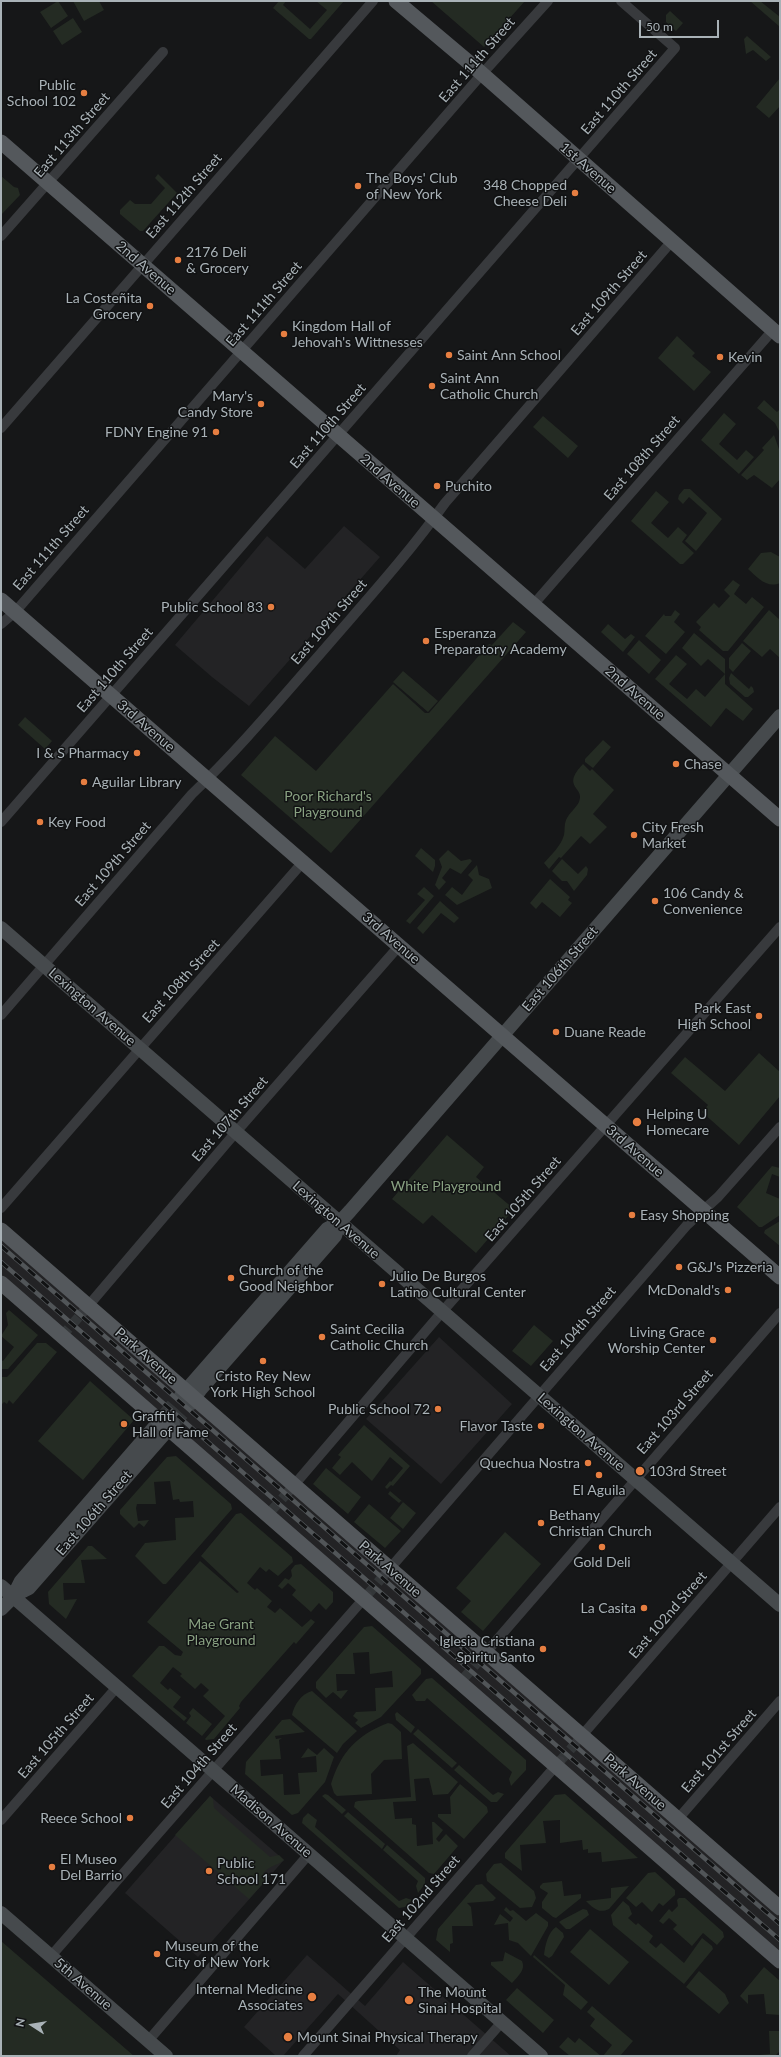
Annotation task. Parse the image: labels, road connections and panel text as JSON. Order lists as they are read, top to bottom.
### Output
{
  "streets": {
    "main road": [
      "1st Avenue",
      "2nd Avenue",
      "3rd Avenue",
      "East 106th Street",
      "Lexington Avenue",
      "Park Avenue",
      "Madison Avenue",
      "5th Avenue"
    ],
    "street": [
      "East 111th Street",
      "East 110th Street",
      "East 113th Street",
      "East 112th Street",
      "East 109th Street",
      "East 108th Street",
      "East 107th Street",
      "East 105th Street",
      "East 104th Street",
      "East 103rd Street",
      "East 102nd Street",
      "East 101st Street"
    ]
  },
  "crossings": [
    ["East 111th Street", "1st Avenue"],
    ["East 111th Street", "2nd Avenue"],
    ["East 111th Street", "3rd Avenue"],
    ["East 110th Street", "1st Avenue"],
    ["East 110th Street", "2nd Avenue"],
    ["East 110th Street", "3rd Avenue"],
    ["East 113th Street", "2nd Avenue"],
    ["1st Avenue", "East 109th Street"],
    ["1st Avenue", "East 108th Street"],
    ["East 112th Street", "2nd Avenue"],
    ["2nd Avenue", "East 109th Street"],
    ["2nd Avenue", "East 108th Street"],
    ["2nd Avenue", "East 106th Street"],
    ["East 109th Street", "3rd Avenue"],
    ["East 109th Street", "Lexington Avenue"],
    ["East 108th Street", "3rd Avenue"],
    ["East 108th Street", "Lexington Avenue"],
    ["3rd Avenue", "East 106th Street"],
    ["3rd Avenue", "East 107th Street"],
    ["3rd Avenue", "East 105th Street"],
    ["3rd Avenue", "East 104th Street"],
    ["East 106th Street", "Lexington Avenue"],
    ["East 106th Street", "Park Avenue"],
    ["East 106th Street", "Madison Avenue"],
    ["Lexington Avenue", "East 107th Street"],
    ["Lexington Avenue", "East 105th Street"],
    ["Lexington Avenue", "East 104th Street"],
    ["Lexington Avenue", "East 103rd Street"],
    ["Lexington Avenue", "East 102nd Street"],
    ["East 107th Street", "Park Avenue"],
    ["East 105th Street", "Park Avenue"],
    ["East 105th Street", "Madison Avenue"],
    ["East 104th Street", "Park Avenue"],
    ["East 104th Street", "Madison Avenue"],
    ["East 104th Street", "5th Avenue"],
    ["Park Avenue", "East 103rd Street"],
    ["Park Avenue", "East 102nd Street"],
    ["Park Avenue", "East 101st Street"],
    ["East 102nd Street", "Madison Avenue"]
  ],
  "parks": ["Poor Richard's Playground", "White Playground", "Mae Grant Playground"],
  "places": [
    "Public School 102",
    "The Boys' Club of New York",
    "348 Chopped Cheese Deli",
    "2176 Deli & Grocery",
    "La Costeñita Grocery",
    "Kingdom Hall of Jehovah's Wittnesses",
    "Saint Ann School",
    "Kevin",
    "Saint Ann Catholic Church",
    "Mary's Candy Store",
    "FDNY Engine 91",
    "Puchito",
    "Public School 83",
    "Esperanza Preparatory Academy",
    "I & S Pharmacy",
    "Chase",
    "Aguilar Library",
    "Key Food",
    "City Fresh Market",
    "106 Candy & Convenience",
    "Park East High School",
    "Duane Reade",
    "Helping U Homecare",
    "Easy Shopping",
    "G&J's Pizzeria",
    "Church of the Good Neighbor",
    "Julio De Burgos Latino Cultural Center",
    "McDonald's",
    "Saint Cecilia Catholic Church",
    "Living Grace Worship Center",
    "Cristo Rey New York High School",
    "Public School 72",
    "Graffiti Hall of Fame",
    "Flavor Taste",
    "Quechua Nostra",
    "103rd Street",
    "El Aguila",
    "Bethany Christian Church",
    "Gold Deli",
    "La Casita",
    "Iglesia Cristiana Spiritu Santo",
    "Reece School",
    "El Museo Del Barrio",
    "Public School 171",
    "Museum of the City of New York",
    "Internal Medicine Associates",
    "The Mount Sinai Hospital",
    "Mount Sinai Physical Therapy"
  ],
  "scale_bar": "50 m",
  "north": "left"
}
